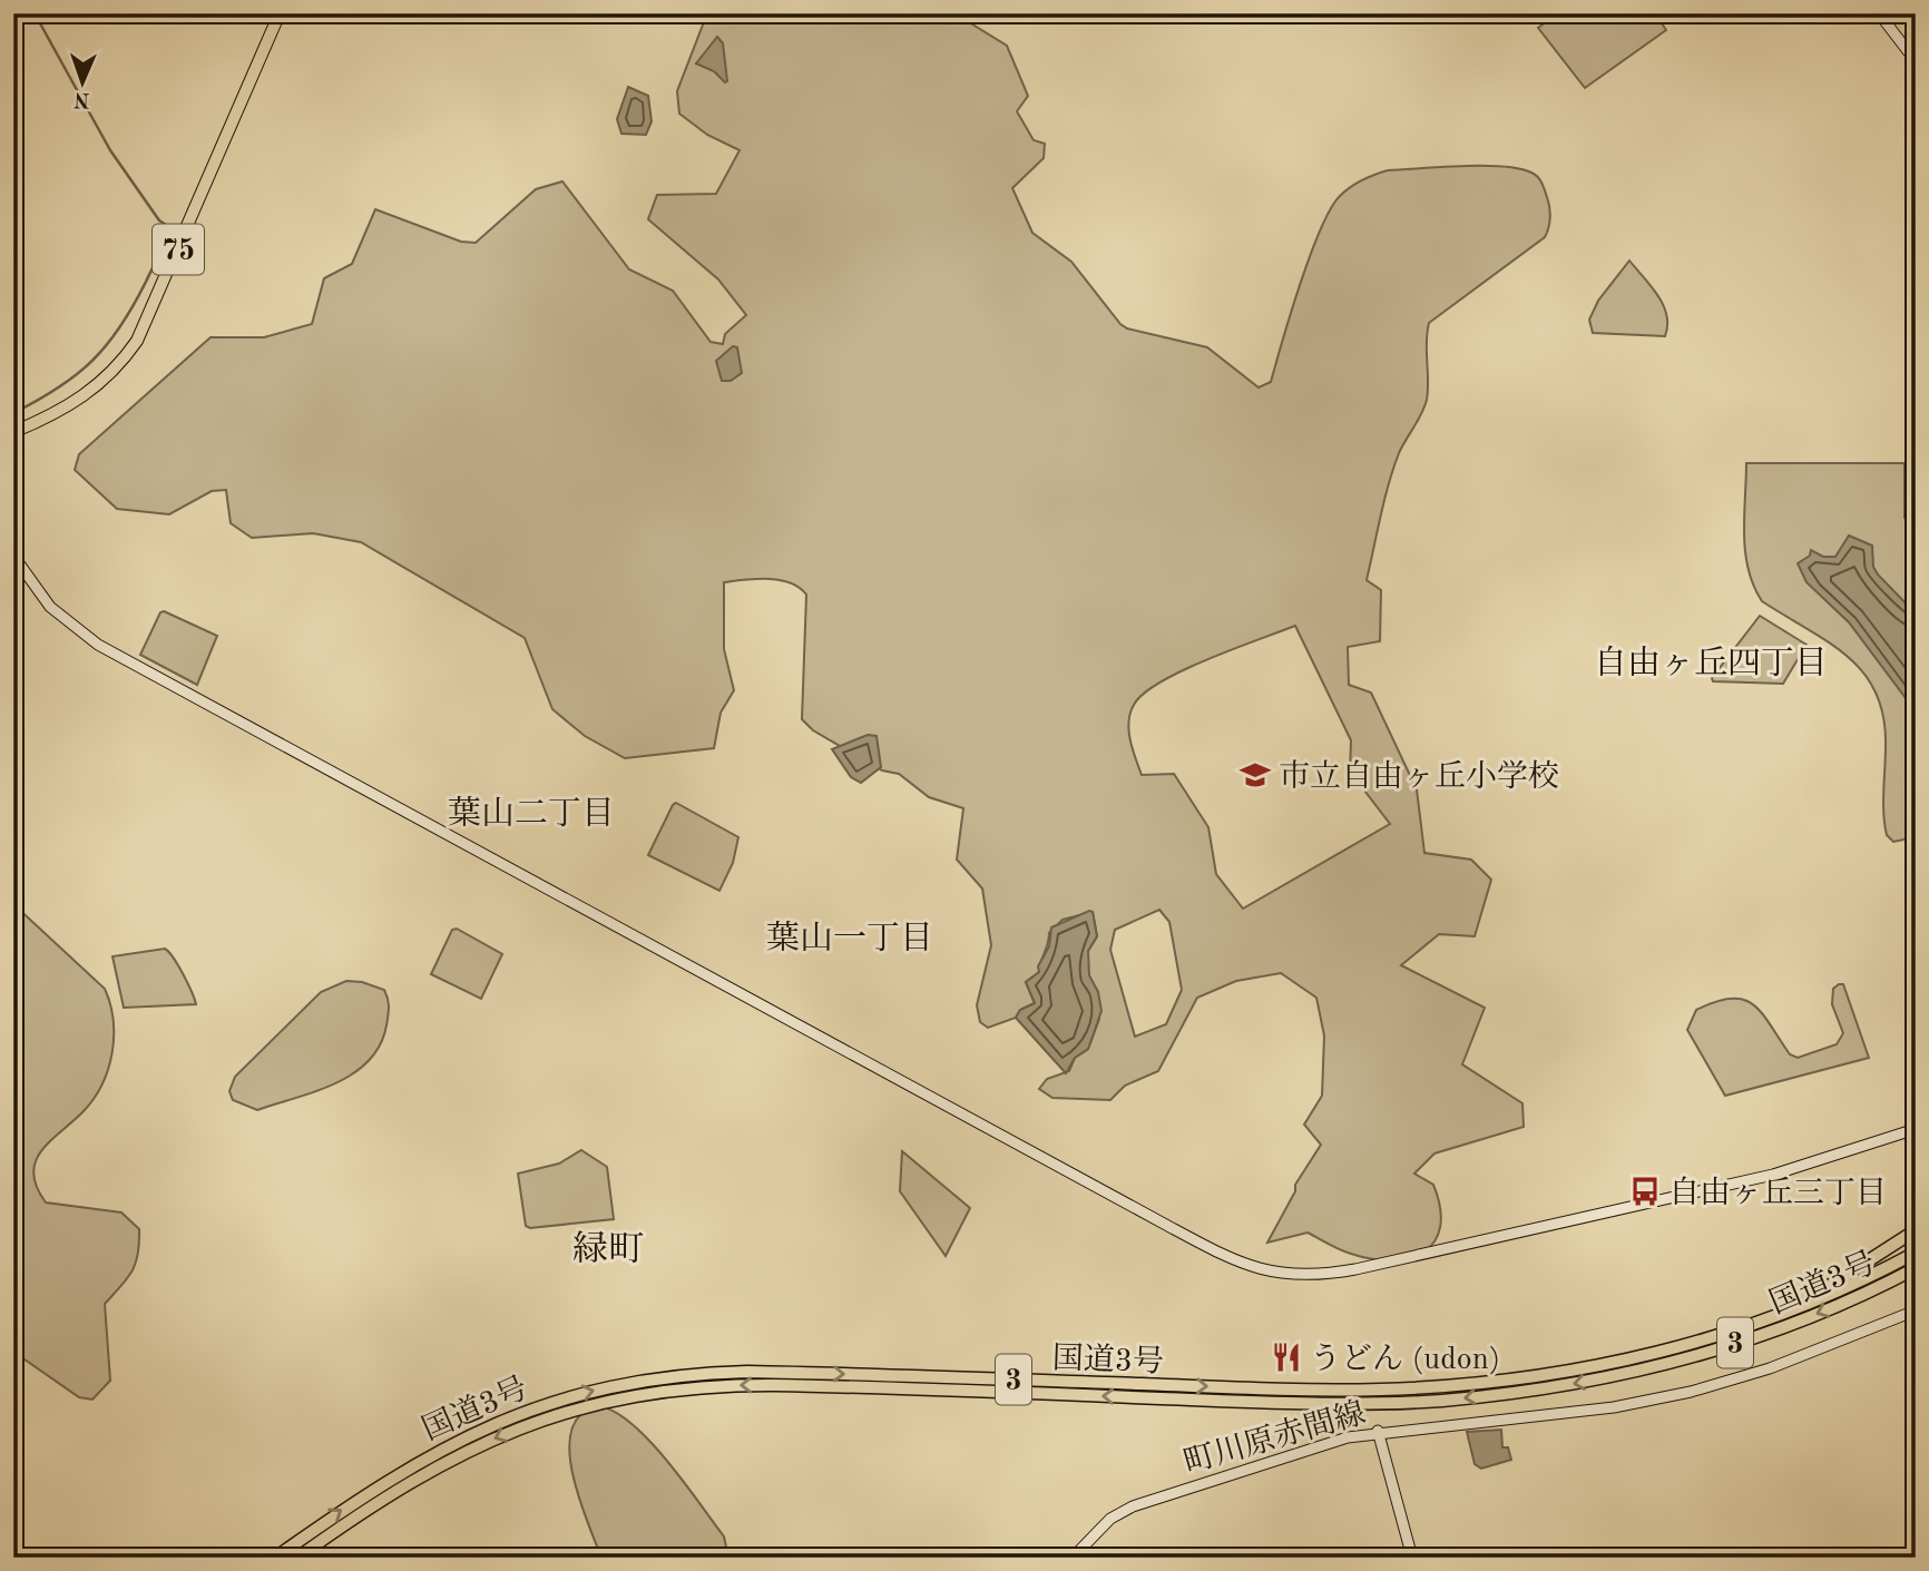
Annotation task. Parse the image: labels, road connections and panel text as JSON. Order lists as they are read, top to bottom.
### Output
{
  "streets": {
    "highway": ["国道3号", "3"],
    "main road": ["75"],
    "street": ["町川原赤間線"]
  },
  "districts": [
    "自由ヶ丘四丁目",
    "葉山二丁目",
    "葉山一丁目",
    "緑町"
  ],
  "places": {
    "school or university": ["市立自由ヶ丘小学校"],
    "bus stop": ["自由ヶ丘三丁目"],
    "restaurant": ["うどん (udon)"]
  },
  "north": "bottom"
}
